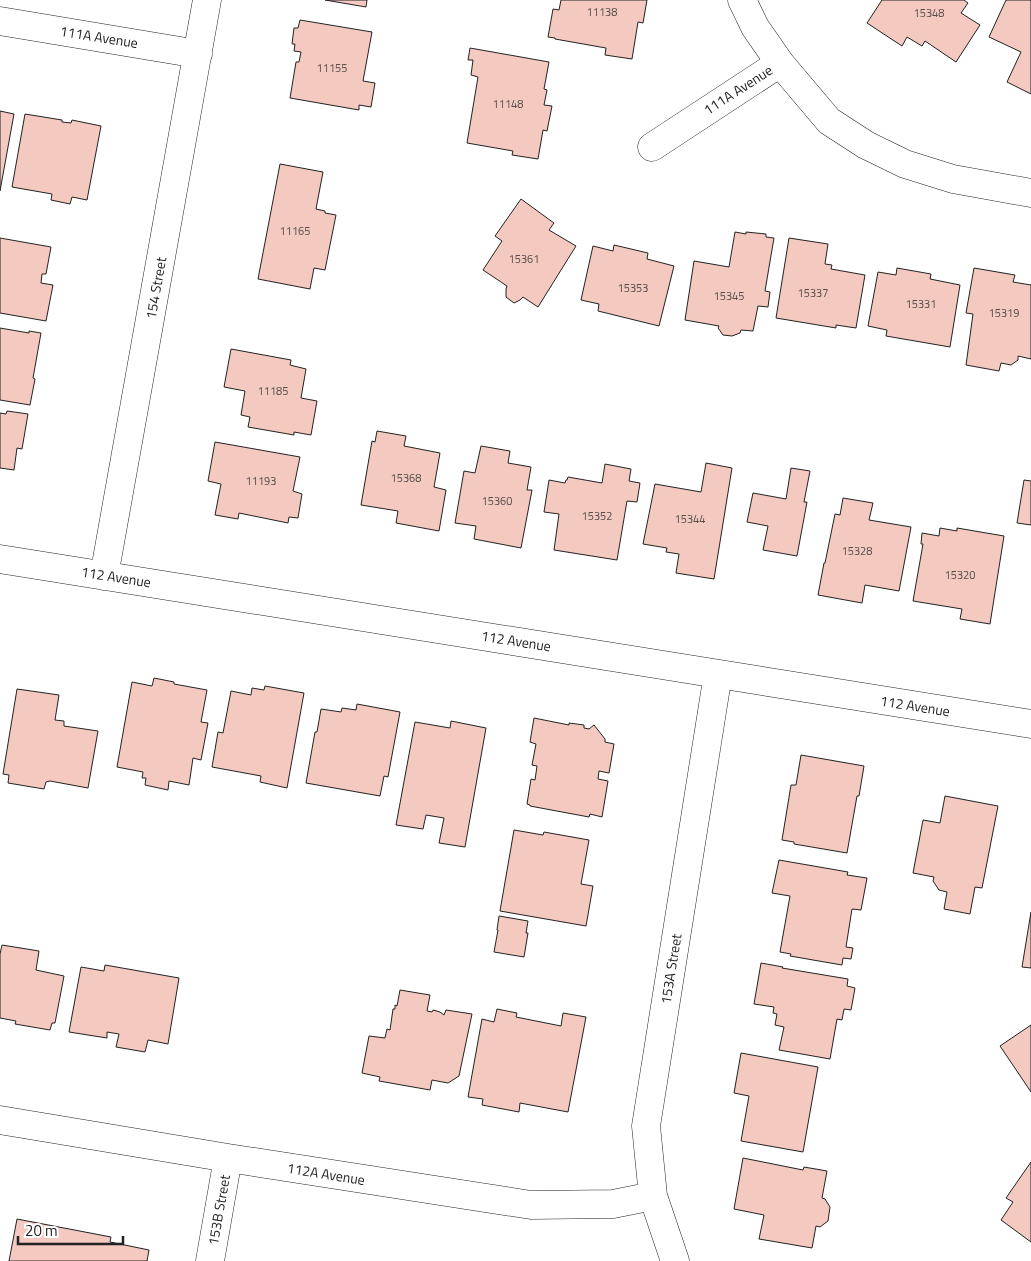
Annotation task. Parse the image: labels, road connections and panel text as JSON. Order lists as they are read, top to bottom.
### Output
{
  "streets": {
    "street": [
      "111A Avenue",
      "154 Street",
      "112 Avenue",
      "153A Street",
      "112A Avenue",
      "153B Street"
    ]
  },
  "crossings": [
    ["111A Avenue", "154 Street"],
    ["154 Street", "112 Avenue"],
    ["112 Avenue", "153A Street"],
    ["153A Street", "112A Avenue"],
    ["112A Avenue", "153B Street"]
  ],
  "house_numbers": [
    "11138",
    "15348",
    "11155",
    "11148",
    "11165",
    "15361",
    "15353",
    "15337",
    "15345",
    "15331",
    "15319",
    "11185",
    "15368",
    "11193",
    "15360",
    "15352",
    "15344",
    "15328",
    "15320"
  ],
  "scale_bar": "20 m"
}
